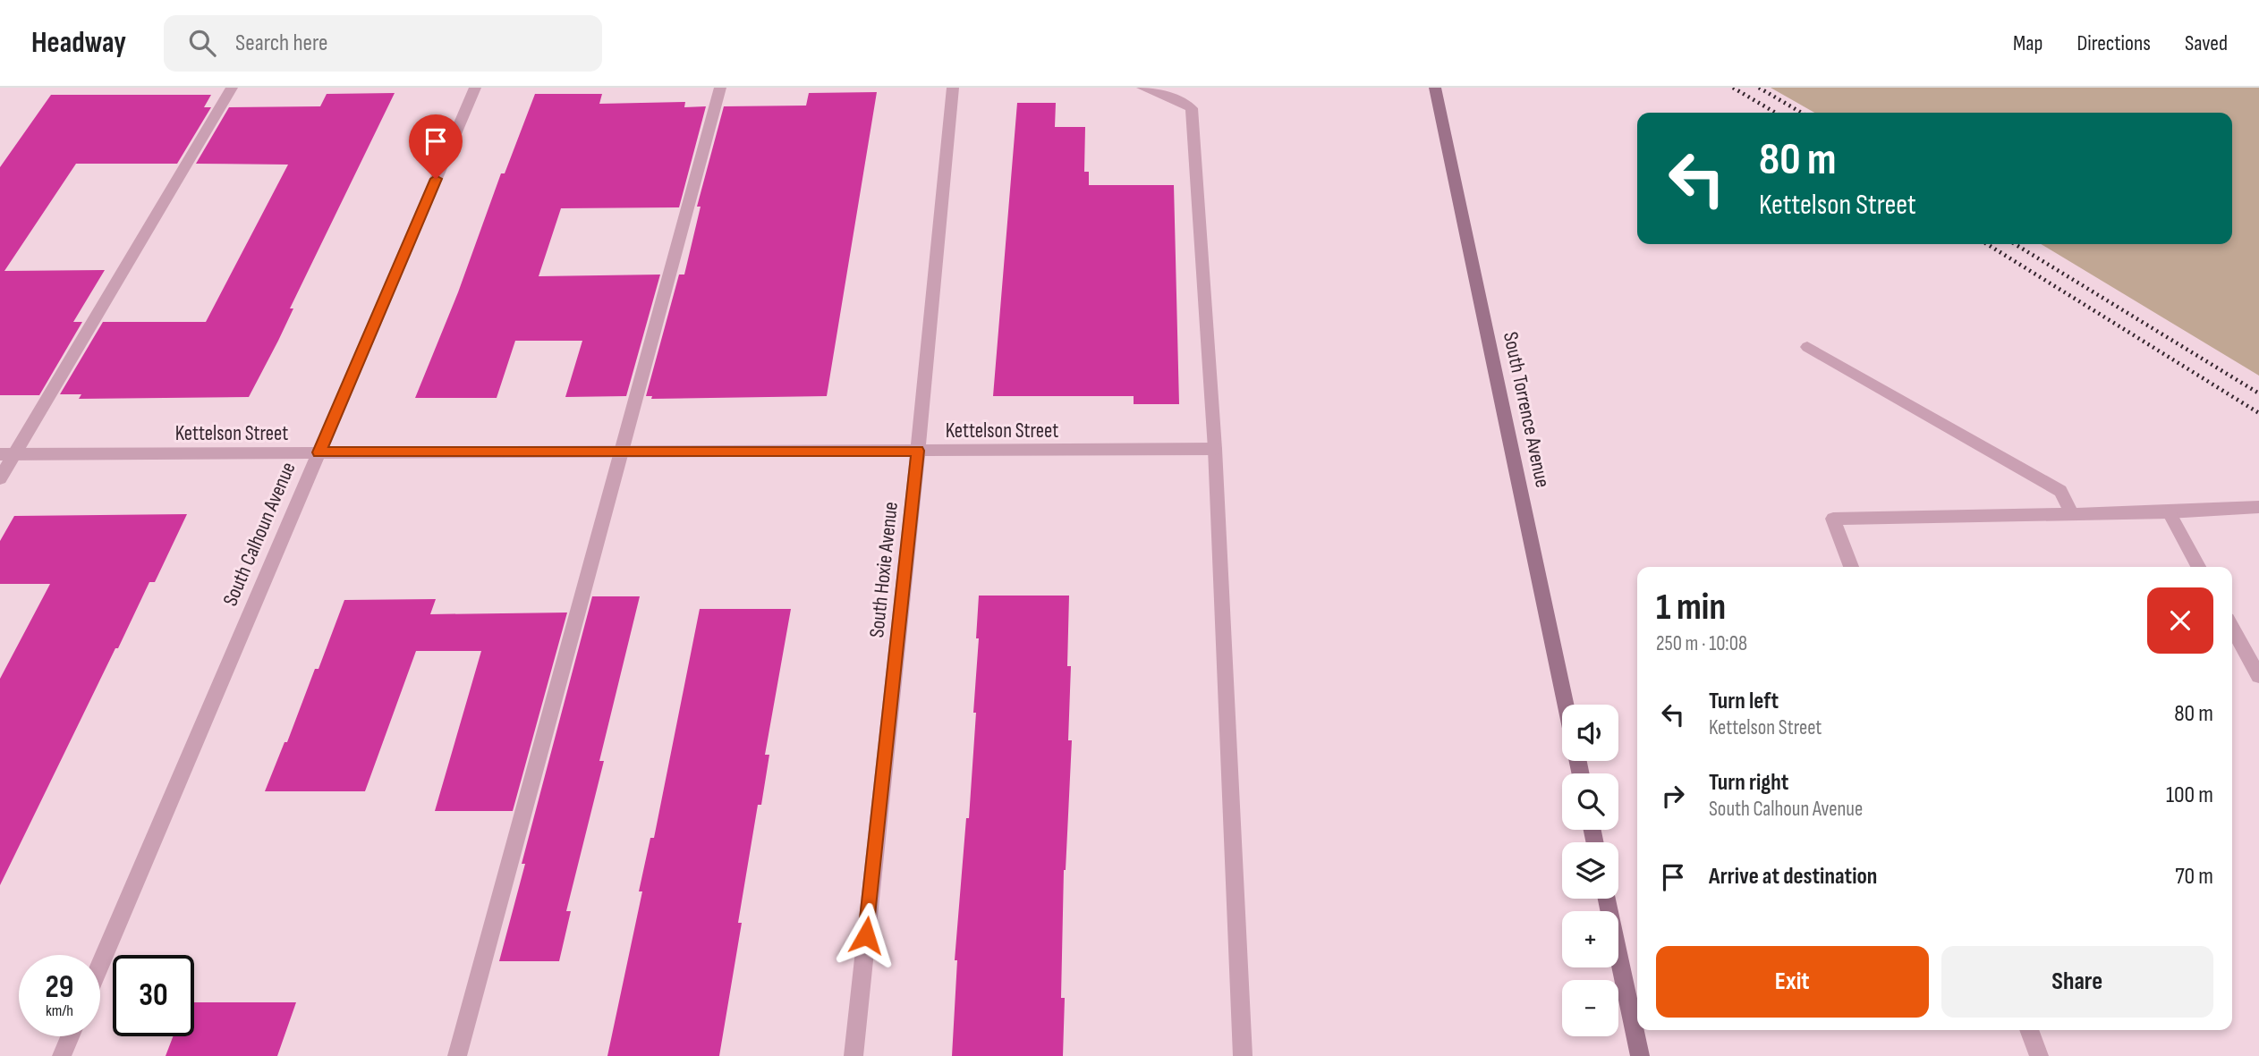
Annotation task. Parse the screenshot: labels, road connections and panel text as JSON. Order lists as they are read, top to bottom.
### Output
{
  "streets": {
    "main road": ["South Torrence Avenue"],
    "street": ["Kettelson Street", "South Calhoun Avenue", "South Hoxie Avenue"]
  },
  "crossings": [
    ["Kettelson Street", "South Calhoun Avenue"],
    ["Kettelson Street", "South Hoxie Avenue"]
  ],
  "page": {
    "header": "Headway",
    "search": "Search here",
    "nav": ["Map", "Directions", "Saved"],
    "turn": ["80 m", "Kettelson Street"],
    "heading": ["1 min", "250 m · 10:08"],
    "list": [
      {
        "name": "Turn left",
        "note": "Kettelson Street",
        "value": "80 m"
      },
      {
        "name": "Turn right",
        "note": "South Calhoun Avenue",
        "value": "100 m"
      },
      {
        "name": "Arrive at destination",
        "value": "70 m"
      }
    ],
    "map_buttons": ["+", "−"],
    "buttons": ["Exit", "Share"],
    "speed": "29 km/h",
    "limit": "30"
  }
}
